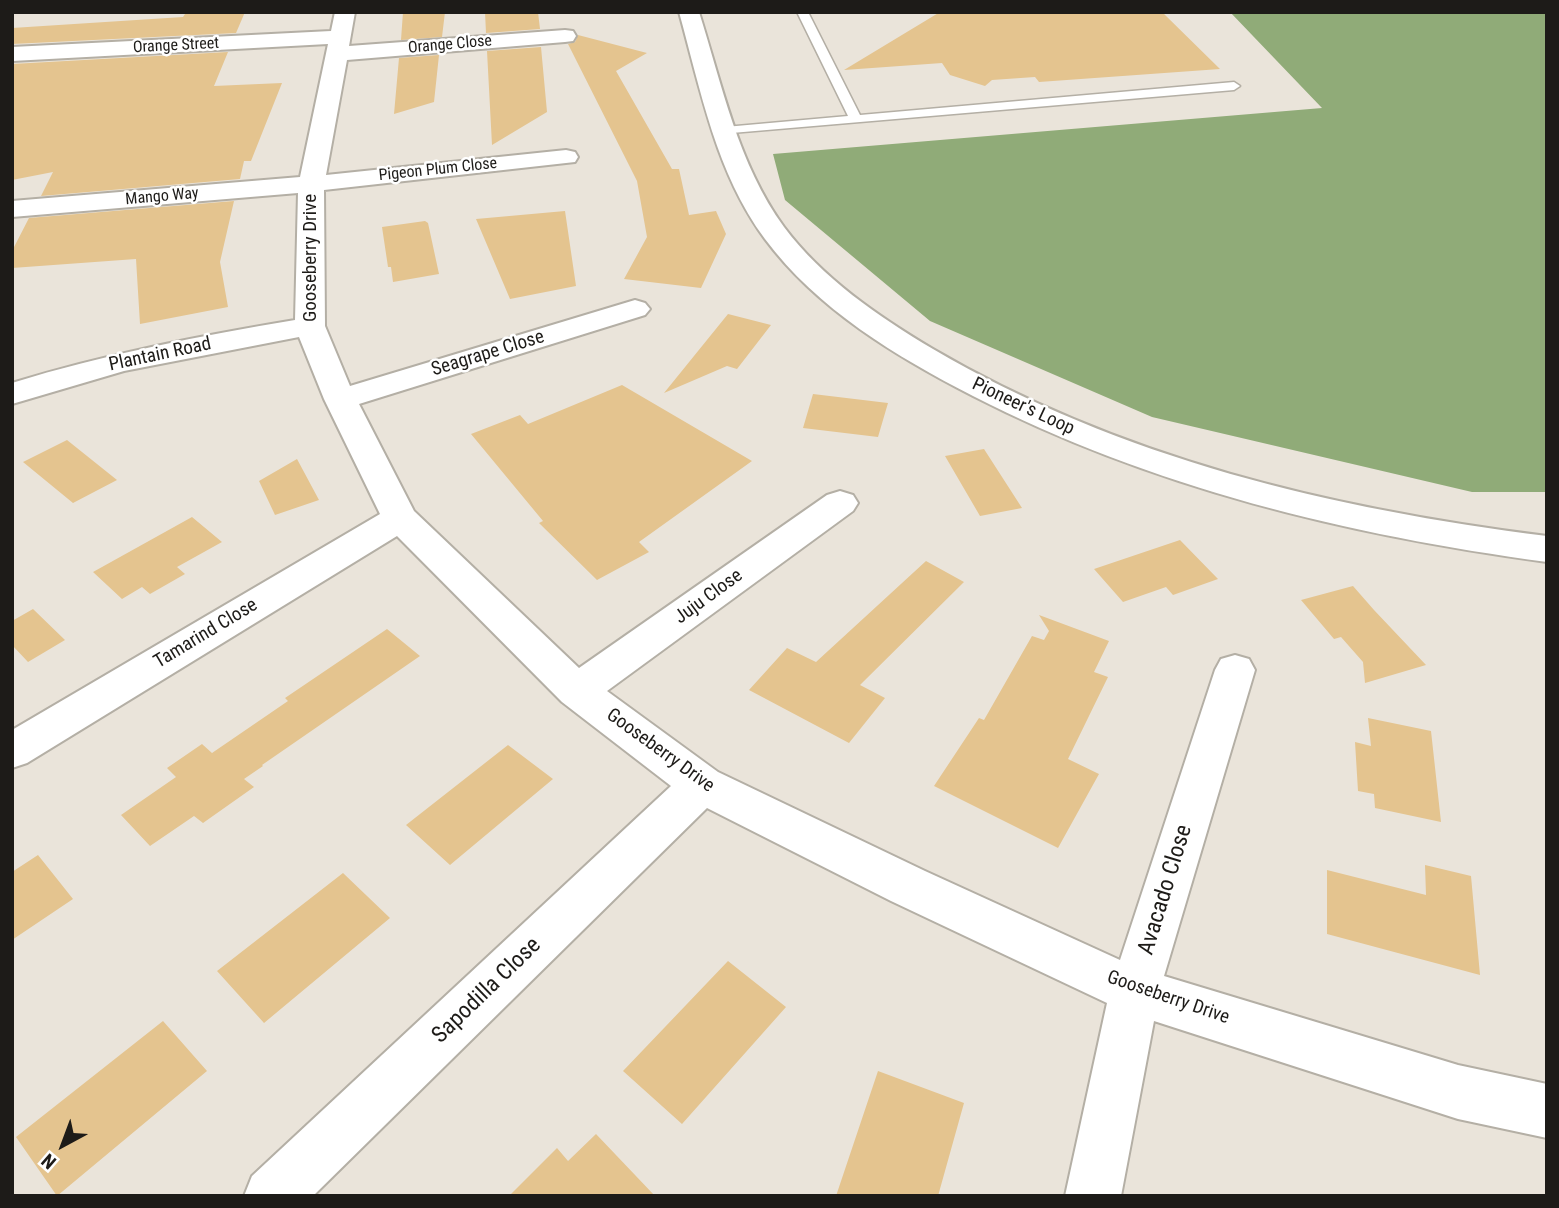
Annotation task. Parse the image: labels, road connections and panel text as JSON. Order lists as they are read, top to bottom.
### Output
{
  "streets": {
    "street": [
      "Orange Close",
      "Orange Street",
      "Pigeon Plum Close",
      "Mango Way",
      "Gooseberry Drive",
      "Seagrape Close",
      "Plantain Road",
      "Pioneer's Loop",
      "Juju Close",
      "Tamarind Close",
      "Avacado Close",
      "Sapodilla Close"
    ]
  },
  "crossings": [
    ["Orange Close", "Orange Street"],
    ["Orange Close", "Gooseberry Drive"],
    ["Orange Street", "Gooseberry Drive"],
    ["Pigeon Plum Close", "Mango Way"],
    ["Pigeon Plum Close", "Gooseberry Drive"],
    ["Mango Way", "Gooseberry Drive"],
    ["Gooseberry Drive", "Seagrape Close"],
    ["Gooseberry Drive", "Plantain Road"],
    ["Gooseberry Drive", "Juju Close"],
    ["Gooseberry Drive", "Tamarind Close"],
    ["Gooseberry Drive", "Avacado Close"],
    ["Gooseberry Drive", "Sapodilla Close"]
  ],
  "north": "bottom left"
}
